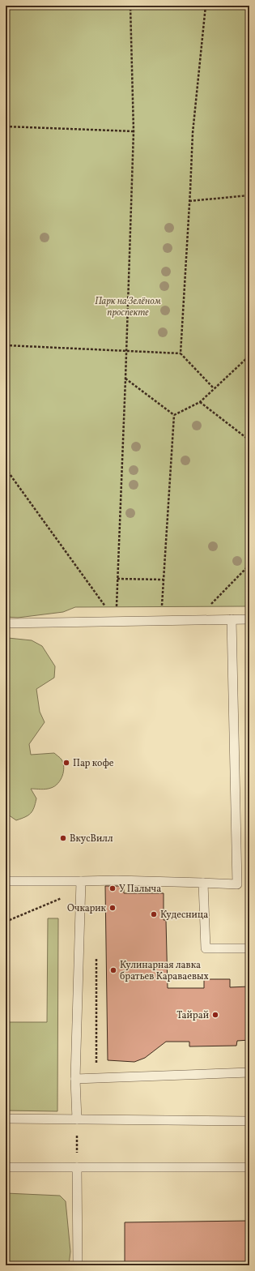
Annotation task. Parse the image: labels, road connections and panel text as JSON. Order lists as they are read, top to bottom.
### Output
{
  "parks": ["Парк на Зелёном проспекте"],
  "places": [
    "Пар кофе",
    "ВкусВилл",
    "У Палыча",
    "Очкарик",
    "Кудесница",
    "Кулинарная лавка братьев Караваевых",
    "Тайрай"
  ]
}
